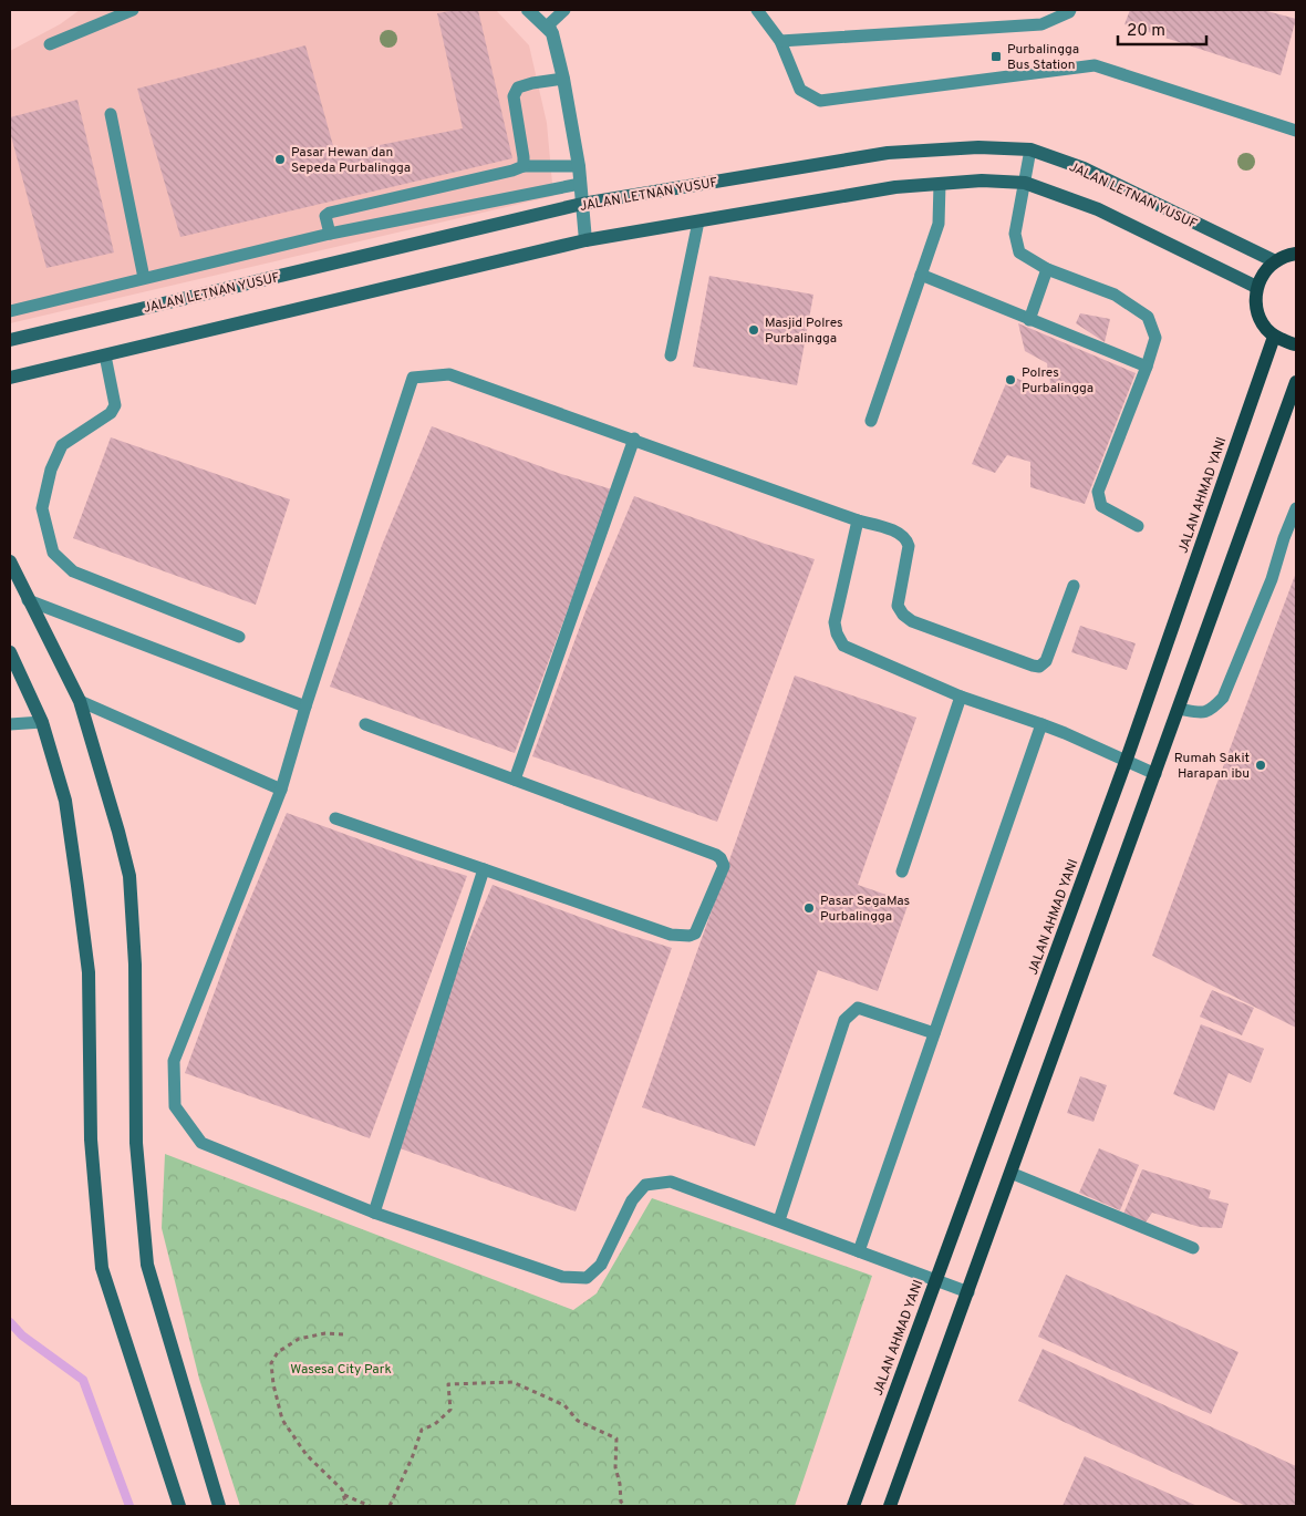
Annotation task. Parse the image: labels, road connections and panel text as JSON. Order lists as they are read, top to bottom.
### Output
{
  "streets": {
    "main road": ["JALAN AHMAD YANI"],
    "street": ["JALAN LETNAN YUSUF"]
  },
  "parks": ["Wasesa City Park"],
  "places": {
    "transit": ["Purbalingga Bus Station"],
    "other": [
      "Pasar Hewan dan Sepeda Purbalingga",
      "Masjid Polres Purbalingga",
      "Polres Purbalingga",
      "Rumah Sakit Harapan ibu",
      "Pasar SegaMas Purbalingga"
    ]
  },
  "scale_bar": "20 m"
}
